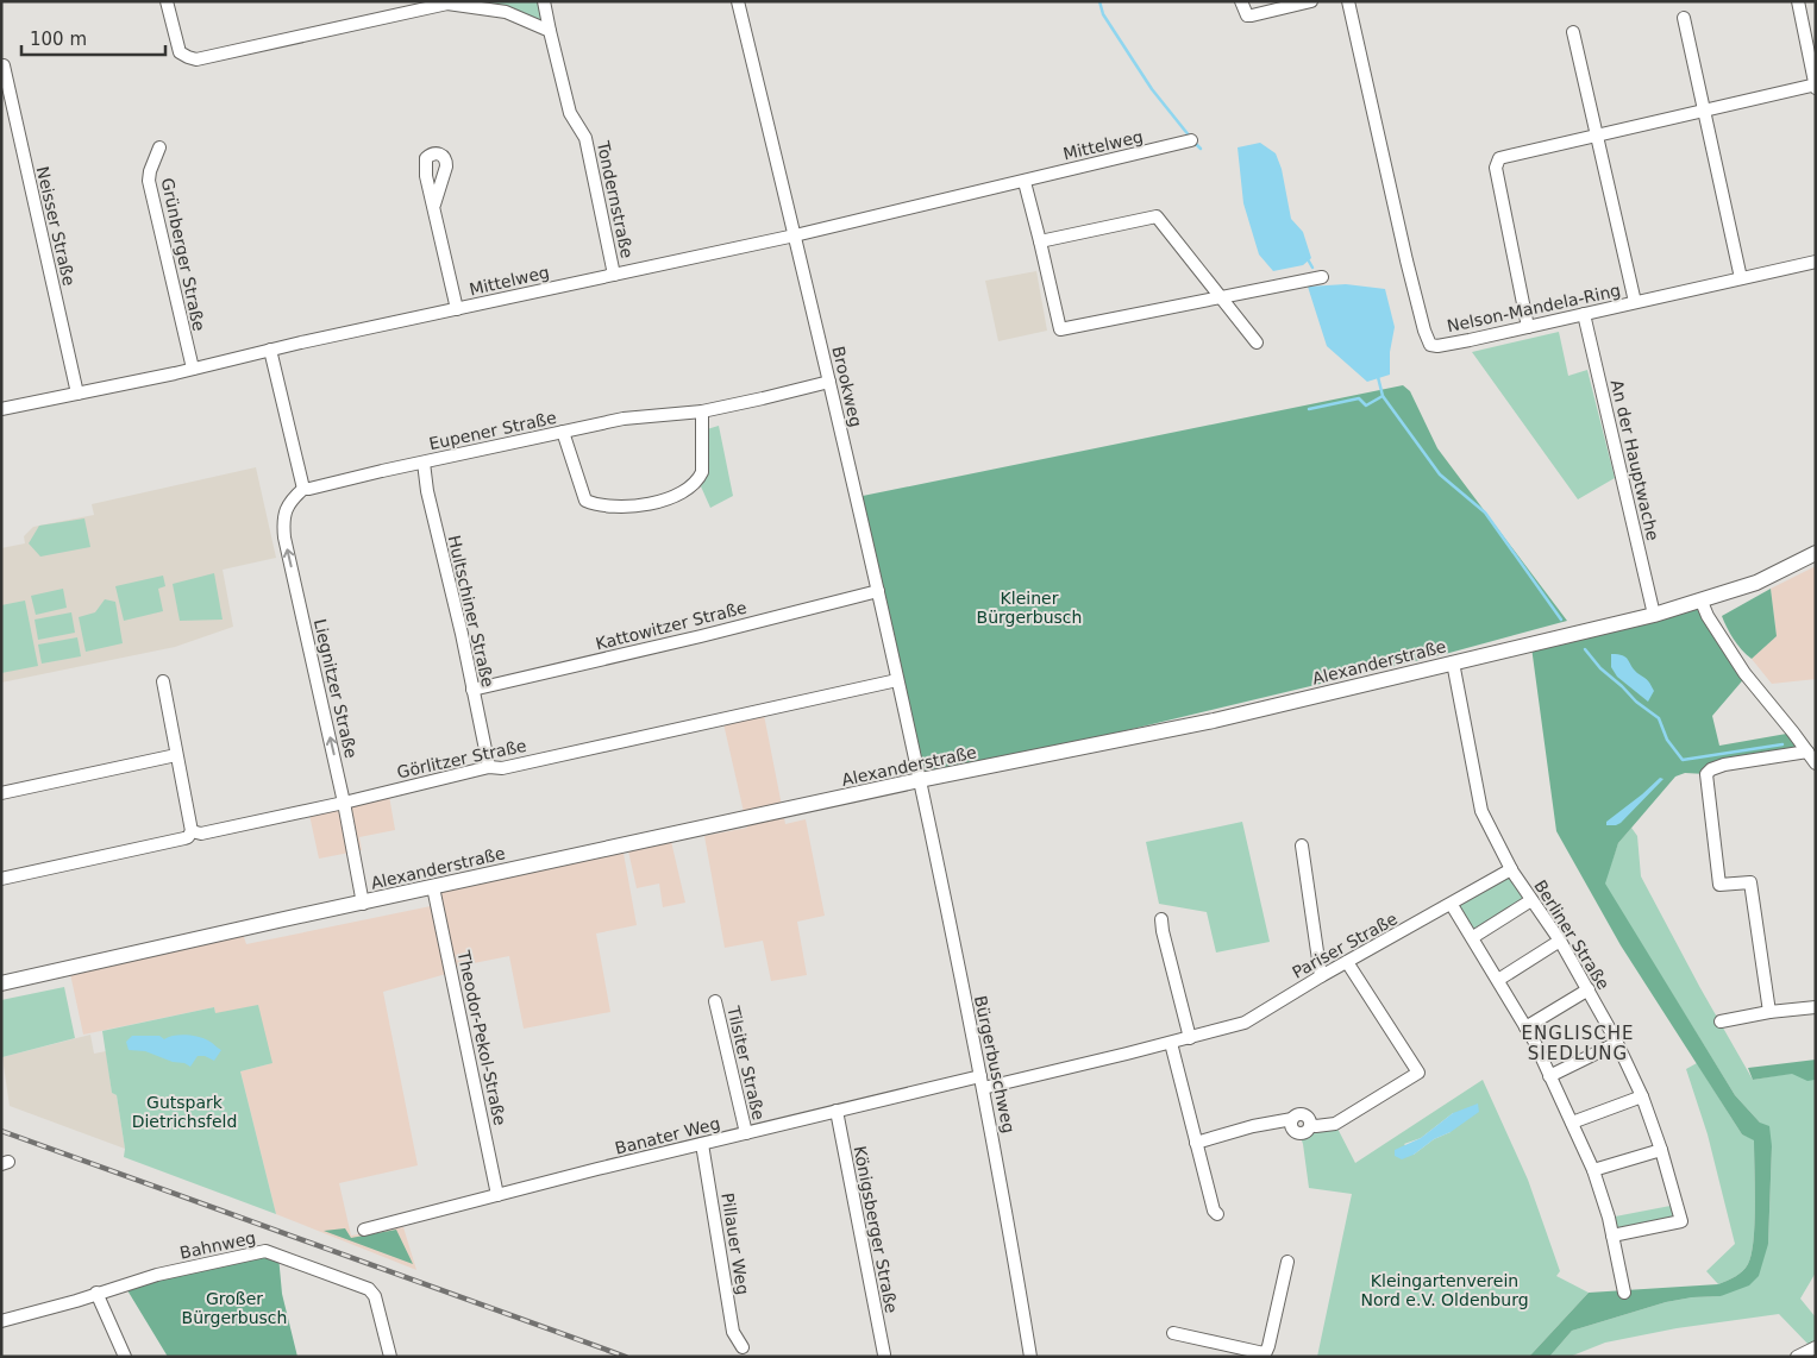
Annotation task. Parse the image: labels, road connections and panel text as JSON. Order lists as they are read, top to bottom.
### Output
{
  "streets": {
    "main road": ["Alexanderstraße"],
    "street": [
      "Mittelweg",
      "Tondernstraße",
      "Neisser Straße",
      "Grünberger Straße",
      "Nelson-Mandela-Ring",
      "Brookweg",
      "Eupener Straße",
      "An der Hauptwache",
      "Hultschiner Straße",
      "Kattowitzer Straße",
      "Liegnitzer Straße",
      "Görlitzer Straße",
      "Berliner Straße",
      "Pariser Straße",
      "Theodor-Pekol-Straße",
      "Tilsiter Straße",
      "Bürgerbuschweg",
      "Banater Weg",
      "Königsberger Straße",
      "Pillauer Weg",
      "Bahnweg"
    ]
  },
  "crossings": [
    ["Mittelweg", "Tondernstraße"],
    ["Mittelweg", "Neisser Straße"],
    ["Mittelweg", "Grünberger Straße"],
    ["Mittelweg", "Brookweg"],
    ["Nelson-Mandela-Ring", "An der Hauptwache"],
    ["Brookweg", "Eupener Straße"],
    ["Brookweg", "Kattowitzer Straße"],
    ["Brookweg", "Alexanderstraße"],
    ["Brookweg", "Görlitzer Straße"],
    ["Brookweg", "Bürgerbuschweg"],
    ["Eupener Straße", "Hultschiner Straße"],
    ["Eupener Straße", "Liegnitzer Straße"],
    ["An der Hauptwache", "Alexanderstraße"],
    ["Hultschiner Straße", "Kattowitzer Straße"],
    ["Hultschiner Straße", "Görlitzer Straße"],
    ["Alexanderstraße", "Liegnitzer Straße"],
    ["Alexanderstraße", "Berliner Straße"],
    ["Alexanderstraße", "Theodor-Pekol-Straße"],
    ["Alexanderstraße", "Bürgerbuschweg"],
    ["Liegnitzer Straße", "Görlitzer Straße"],
    ["Berliner Straße", "Pariser Straße"],
    ["Pariser Straße", "Bürgerbuschweg"],
    ["Pariser Straße", "Banater Weg"],
    ["Theodor-Pekol-Straße", "Banater Weg"],
    ["Tilsiter Straße", "Banater Weg"],
    ["Bürgerbuschweg", "Banater Weg"],
    ["Banater Weg", "Königsberger Straße"],
    ["Banater Weg", "Pillauer Weg"]
  ],
  "one_way": ["Liegnitzer Straße"],
  "districts": ["ENGLISCHE SIEDLUNG"],
  "parks": [
    "Kleiner Bürgerbusch",
    "Gutspark Dietrichsfeld",
    "Kleingartenverein Nord e.V. Oldenburg",
    "Großer Bürgerbusch"
  ],
  "scale_bar": "100 m"
}
